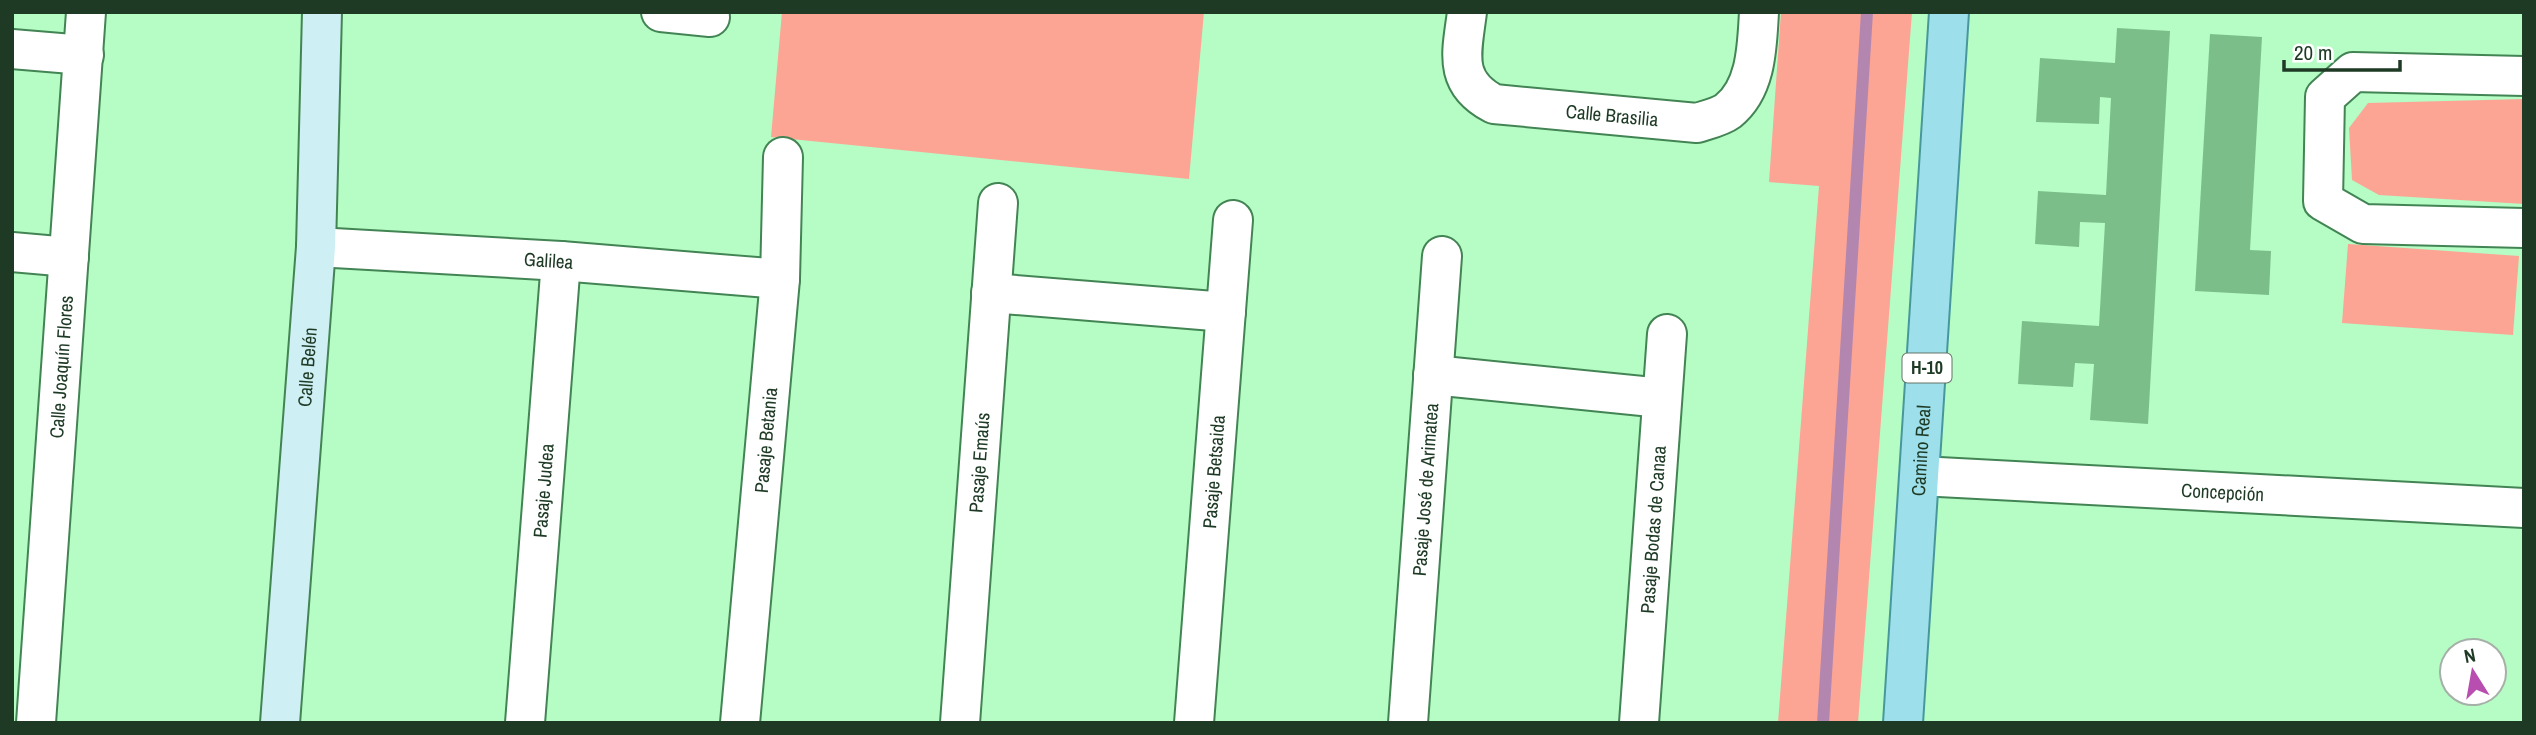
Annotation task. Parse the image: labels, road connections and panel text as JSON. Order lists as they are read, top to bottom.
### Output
{
  "streets": {
    "main road": ["H-10", "Camino Real"],
    "street": [
      "Calle Brasilia",
      "Galilea",
      "Calle Joaquín Flores",
      "Calle Belén",
      "Pasaje Betania",
      "Pasaje Emaús",
      "Pasaje Betsaida",
      "Pasaje José de Arimatea",
      "Pasaje Judea",
      "Concepción",
      "Pasaje Bodas de Canaa"
    ]
  },
  "crossings": [
    ["Galilea", "Calle Belén"],
    ["Galilea", "Pasaje Betania"],
    ["Galilea", "Pasaje Judea"],
    ["Camino Real", "Concepción"]
  ],
  "scale_bar": "20 m",
  "north": "top"
}
